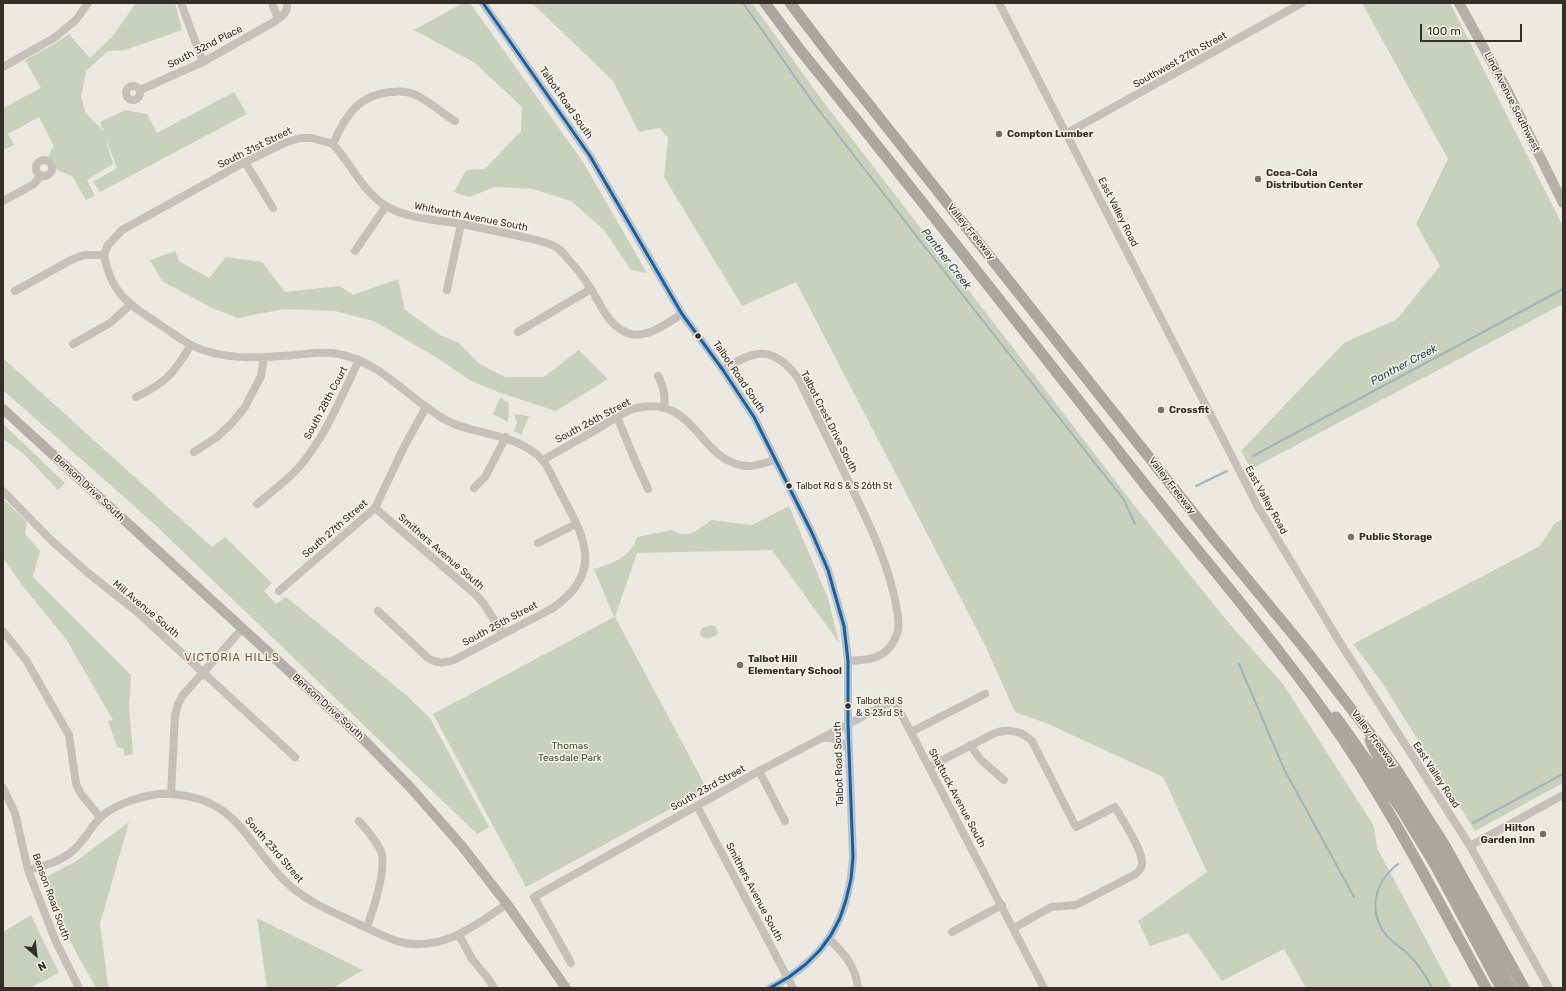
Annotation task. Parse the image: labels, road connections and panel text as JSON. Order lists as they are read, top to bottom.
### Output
{
  "streets": {
    "highway": ["Valley Freeway"],
    "main road": ["Lind Avenue Southwest", "Benson Drive South"],
    "street": [
      "South 32nd Place",
      "Southwest 27th Street",
      "Talbot Road South",
      "South 31st Street",
      "East Valley Road",
      "Whitworth Avenue South",
      "South 28th Court",
      "South 26th Street",
      "Talbot Crest Drive South",
      "South 27th Street",
      "Smithers Avenue South",
      "Mill Avenue South",
      "South 25th Street",
      "South 23rd Street",
      "Shattuck Avenue South",
      "Benson Road South"
    ]
  },
  "crossings": [
    ["Southwest 27th Street", "East Valley Road"],
    ["Talbot Road South", "Whitworth Avenue South"],
    ["Talbot Road South", "South 26th Street"],
    ["Talbot Road South", "Talbot Crest Drive South"],
    ["Talbot Road South", "Smithers Avenue South"],
    ["Talbot Road South", "South 23rd Street"],
    ["South 31st Street", "Whitworth Avenue South"],
    ["South 26th Street", "South 25th Street"],
    ["Benson Drive South", "South 23rd Street"],
    ["South 27th Street", "Smithers Avenue South"],
    ["Smithers Avenue South", "South 25th Street"],
    ["Smithers Avenue South", "South 23rd Street"],
    ["South 23rd Street", "Shattuck Avenue South"]
  ],
  "districts": ["VICTORIA HILLS"],
  "water": ["Panther Creek"],
  "parks": ["Thomas Teasdale Park"],
  "places": [
    "Compton Lumber",
    "Coca-Cola Distribution Center",
    "Crossfit",
    "Talbot Rd S & S 26th St",
    "Public Storage",
    "Talbot Hill Elementary School",
    "Talbot Rd S & S 23rd St",
    "Hilton Garden Inn"
  ],
  "scale_bar": "100 m",
  "north": "bottom right"
}
